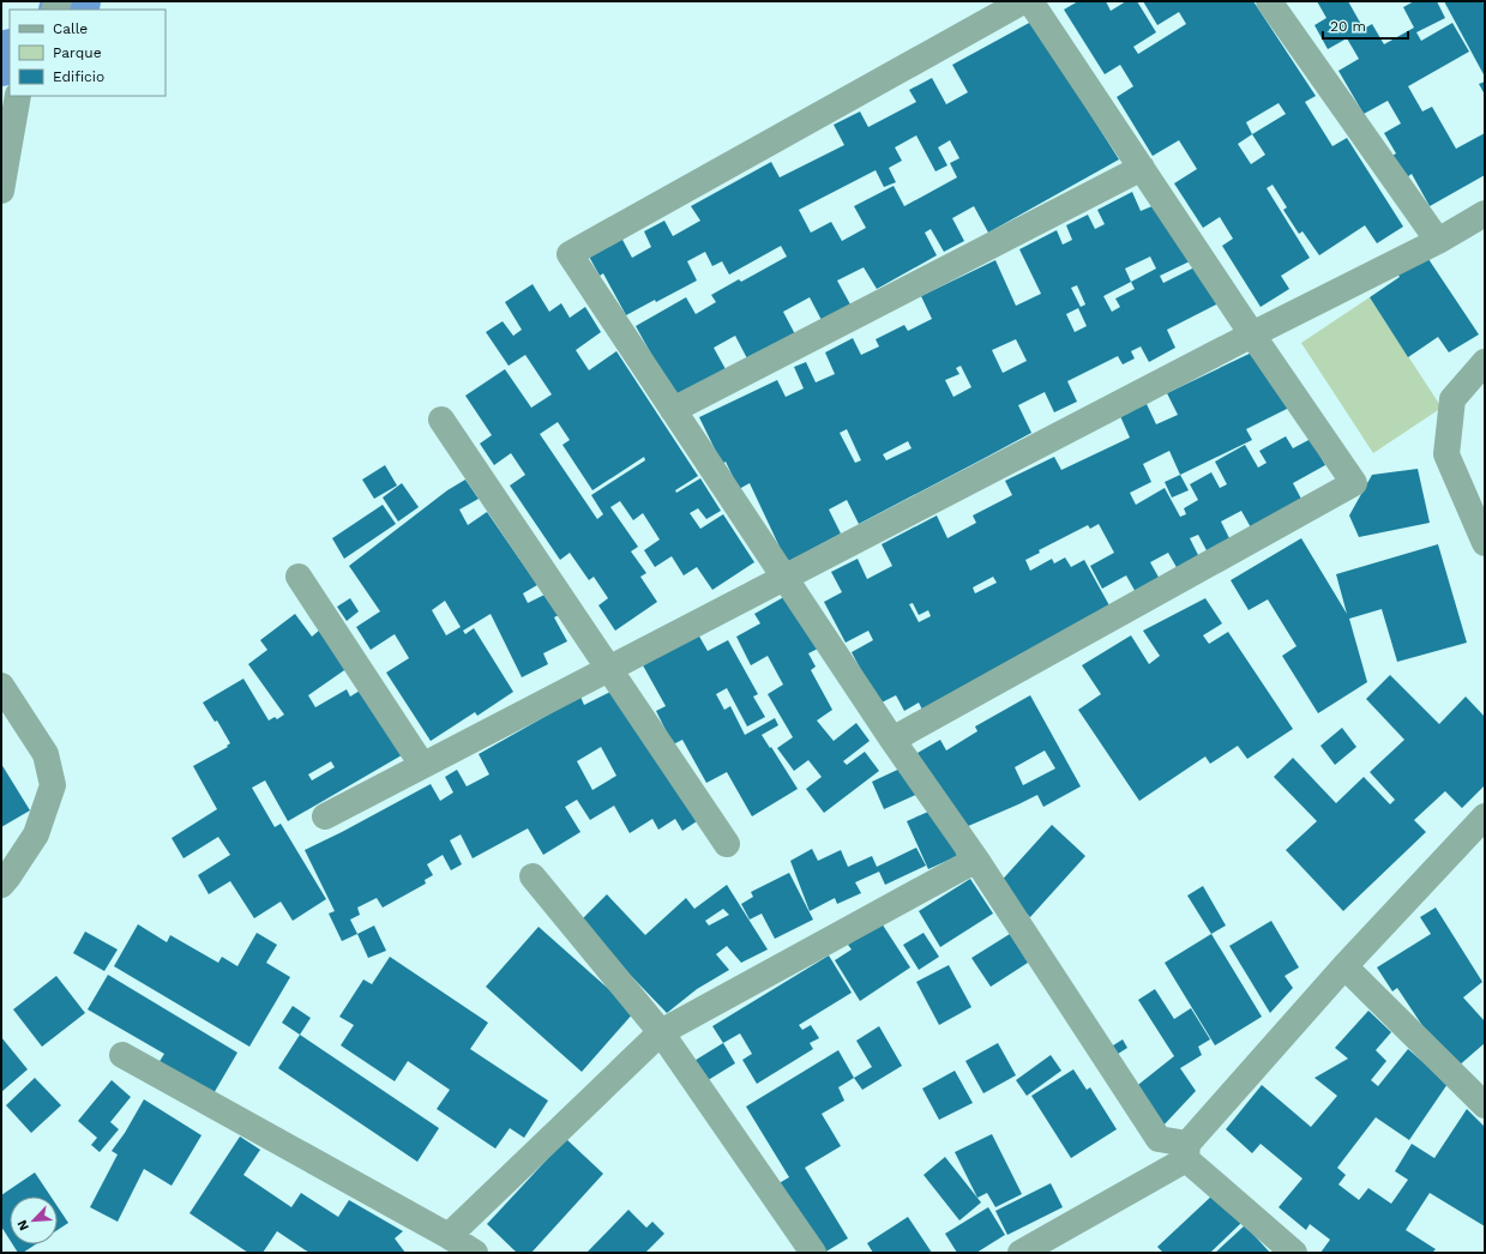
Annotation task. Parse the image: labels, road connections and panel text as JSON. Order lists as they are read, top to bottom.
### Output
{
  "legend": ["Calle", "Parque", "Edificio"],
  "scale_bar": "20 m",
  "north": "bottom left"
}
